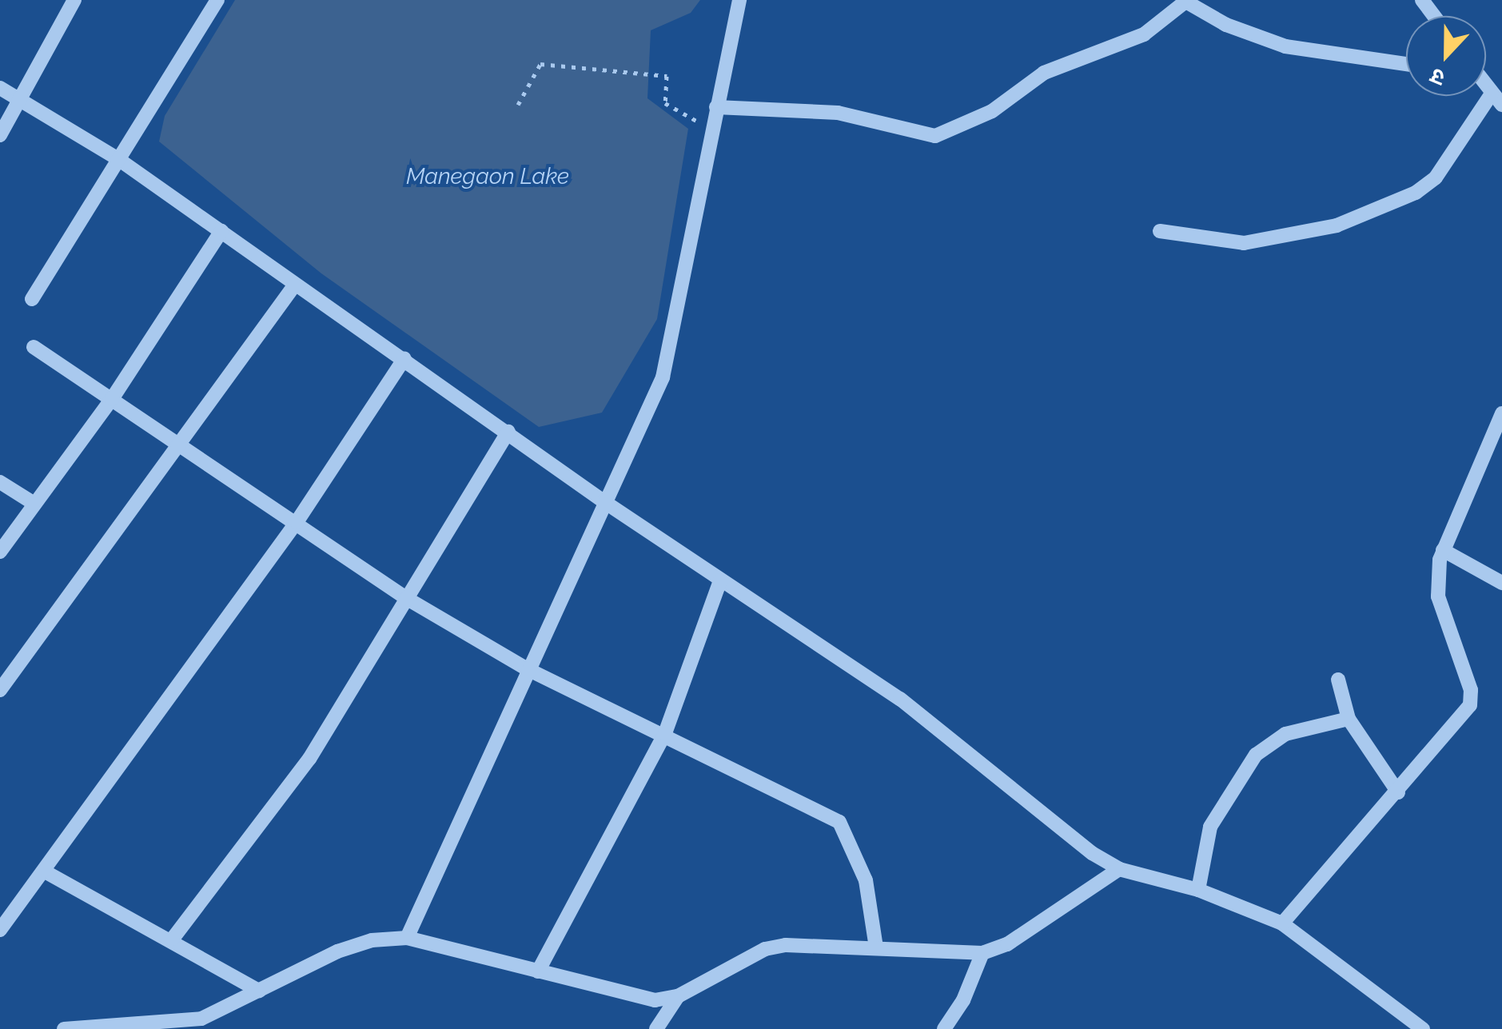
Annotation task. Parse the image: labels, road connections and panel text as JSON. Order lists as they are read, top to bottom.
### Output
{
  "water": ["Manegaon Lake"],
  "north": "bottom"
}
